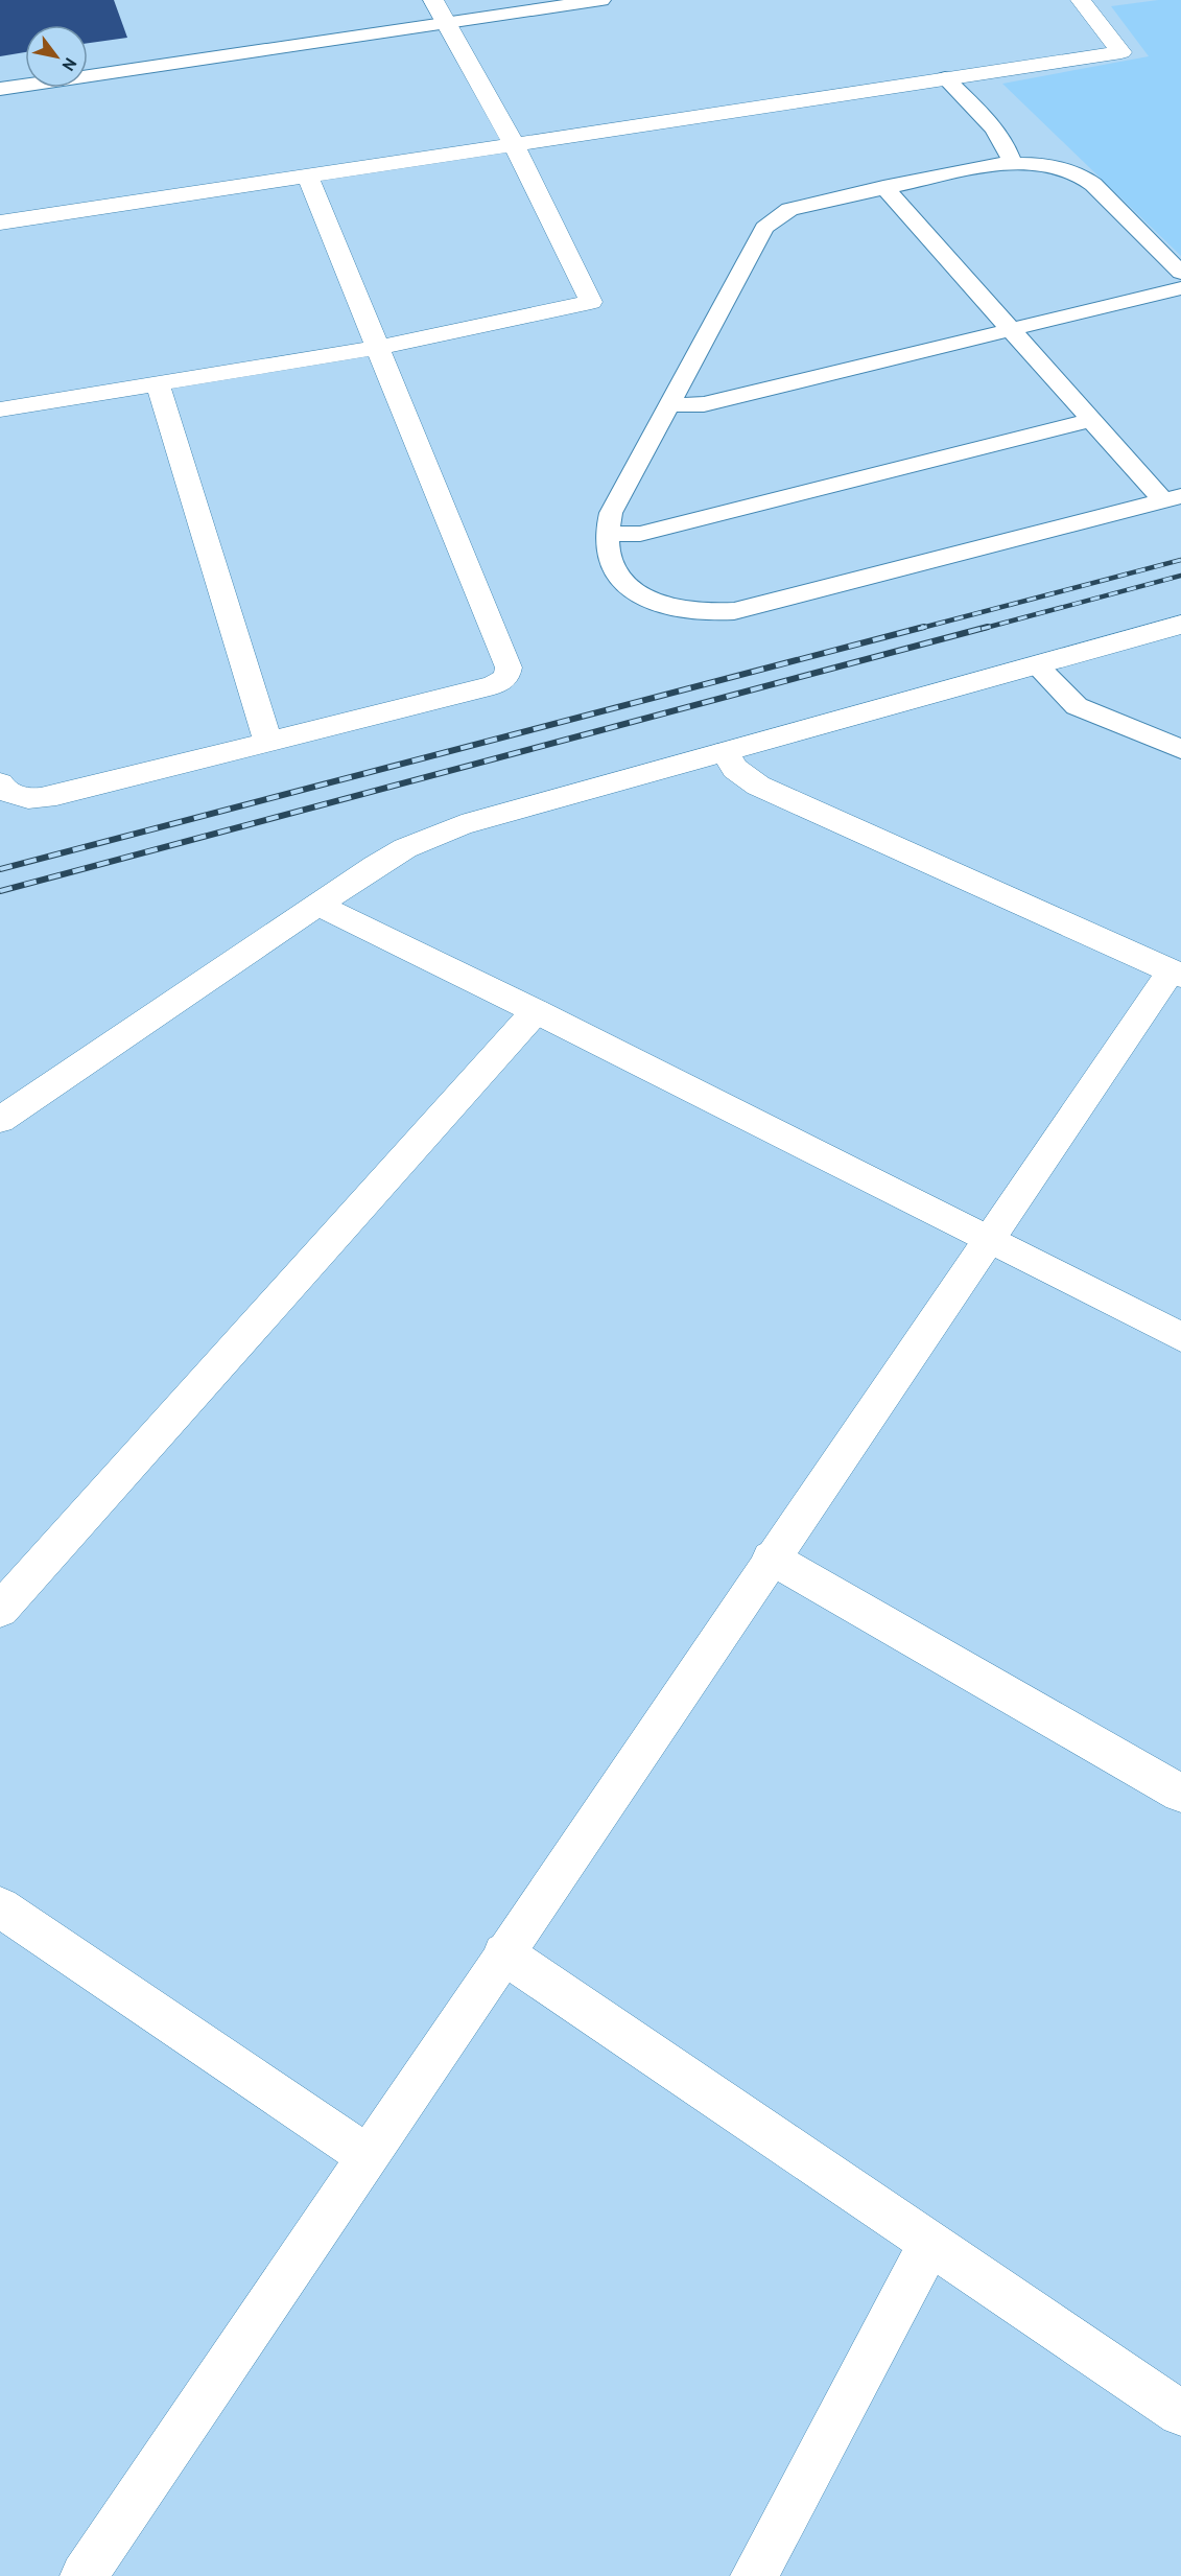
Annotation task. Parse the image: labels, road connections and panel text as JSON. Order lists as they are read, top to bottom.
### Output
{
  "north": "bottom right"
}
